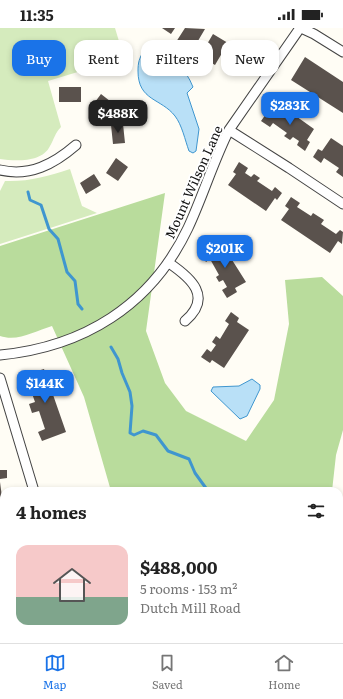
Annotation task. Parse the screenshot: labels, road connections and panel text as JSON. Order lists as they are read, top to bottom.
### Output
{
  "streets": {
    "street": ["Mount Wilson Lane"]
  },
  "page": {
    "status": "11:35",
    "chip": [
      "Buy",
      "Rent",
      "Filters",
      "New"
    ],
    "price": [
      "$283K",
      "$488K",
      "$201K",
      "$144K"
    ],
    "heading": "4 homes",
    "list": [
      {
        "name": "$488,000",
        "note": "5 rooms · 153 m² · Dutch Mill Road"
      }
    ],
    "tabs": ["Map", "Saved", "Home"]
  }
}
